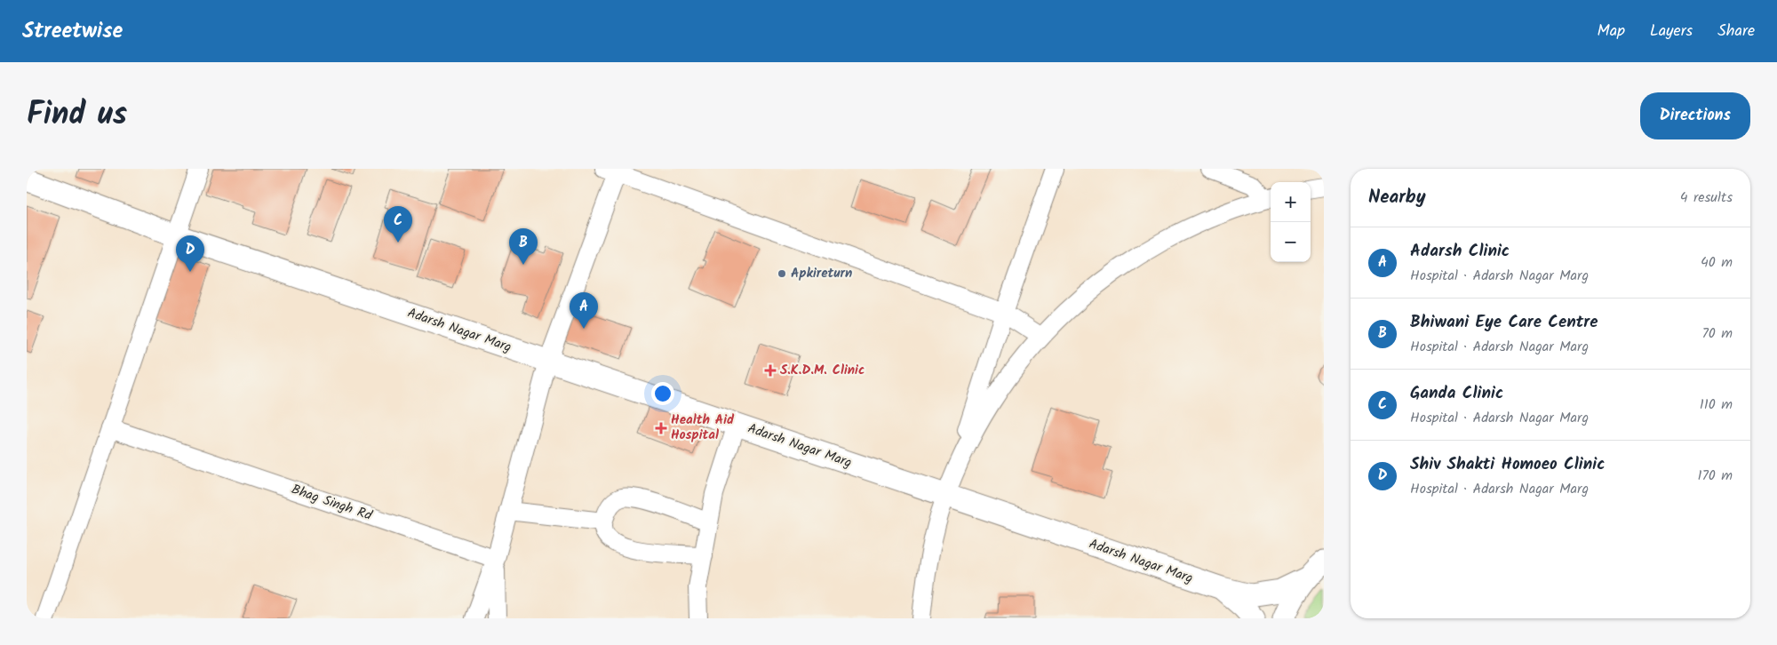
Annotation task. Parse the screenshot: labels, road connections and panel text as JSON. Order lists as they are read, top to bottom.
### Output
{
  "streets": {
    "street": ["Adarsh Nagar Marg", "Bhag Singh Rd"]
  },
  "places": {
    "other": ["Apkireturn"],
    "health": ["S.K.D.M. Clinic", "Health Aid Hospital"]
  },
  "page": {
    "header": "Streetwise",
    "nav": ["Map", "Layers", "Share"],
    "title": "Find us",
    "buttons": "Directions",
    "heading": ["Nearby", "4 results"],
    "map_buttons": ["+", "−"],
    "pins": [
      "C",
      "B",
      "D",
      "A"
    ],
    "list": [
      {
        "mark": "A",
        "name": "Adarsh Clinic",
        "note": "Hospital · Adarsh Nagar Marg",
        "value": "40 m"
      },
      {
        "mark": "B",
        "name": "Bhiwani Eye Care Centre",
        "note": "Hospital · Adarsh Nagar Marg",
        "value": "70 m"
      },
      {
        "mark": "C",
        "name": "Ganda Clinic",
        "note": "Hospital · Adarsh Nagar Marg",
        "value": "110 m"
      },
      {
        "mark": "D",
        "name": "Shiv Shakti Homoeo Clinic",
        "note": "Hospital · Adarsh Nagar Marg",
        "value": "170 m"
      }
    ]
  }
}
